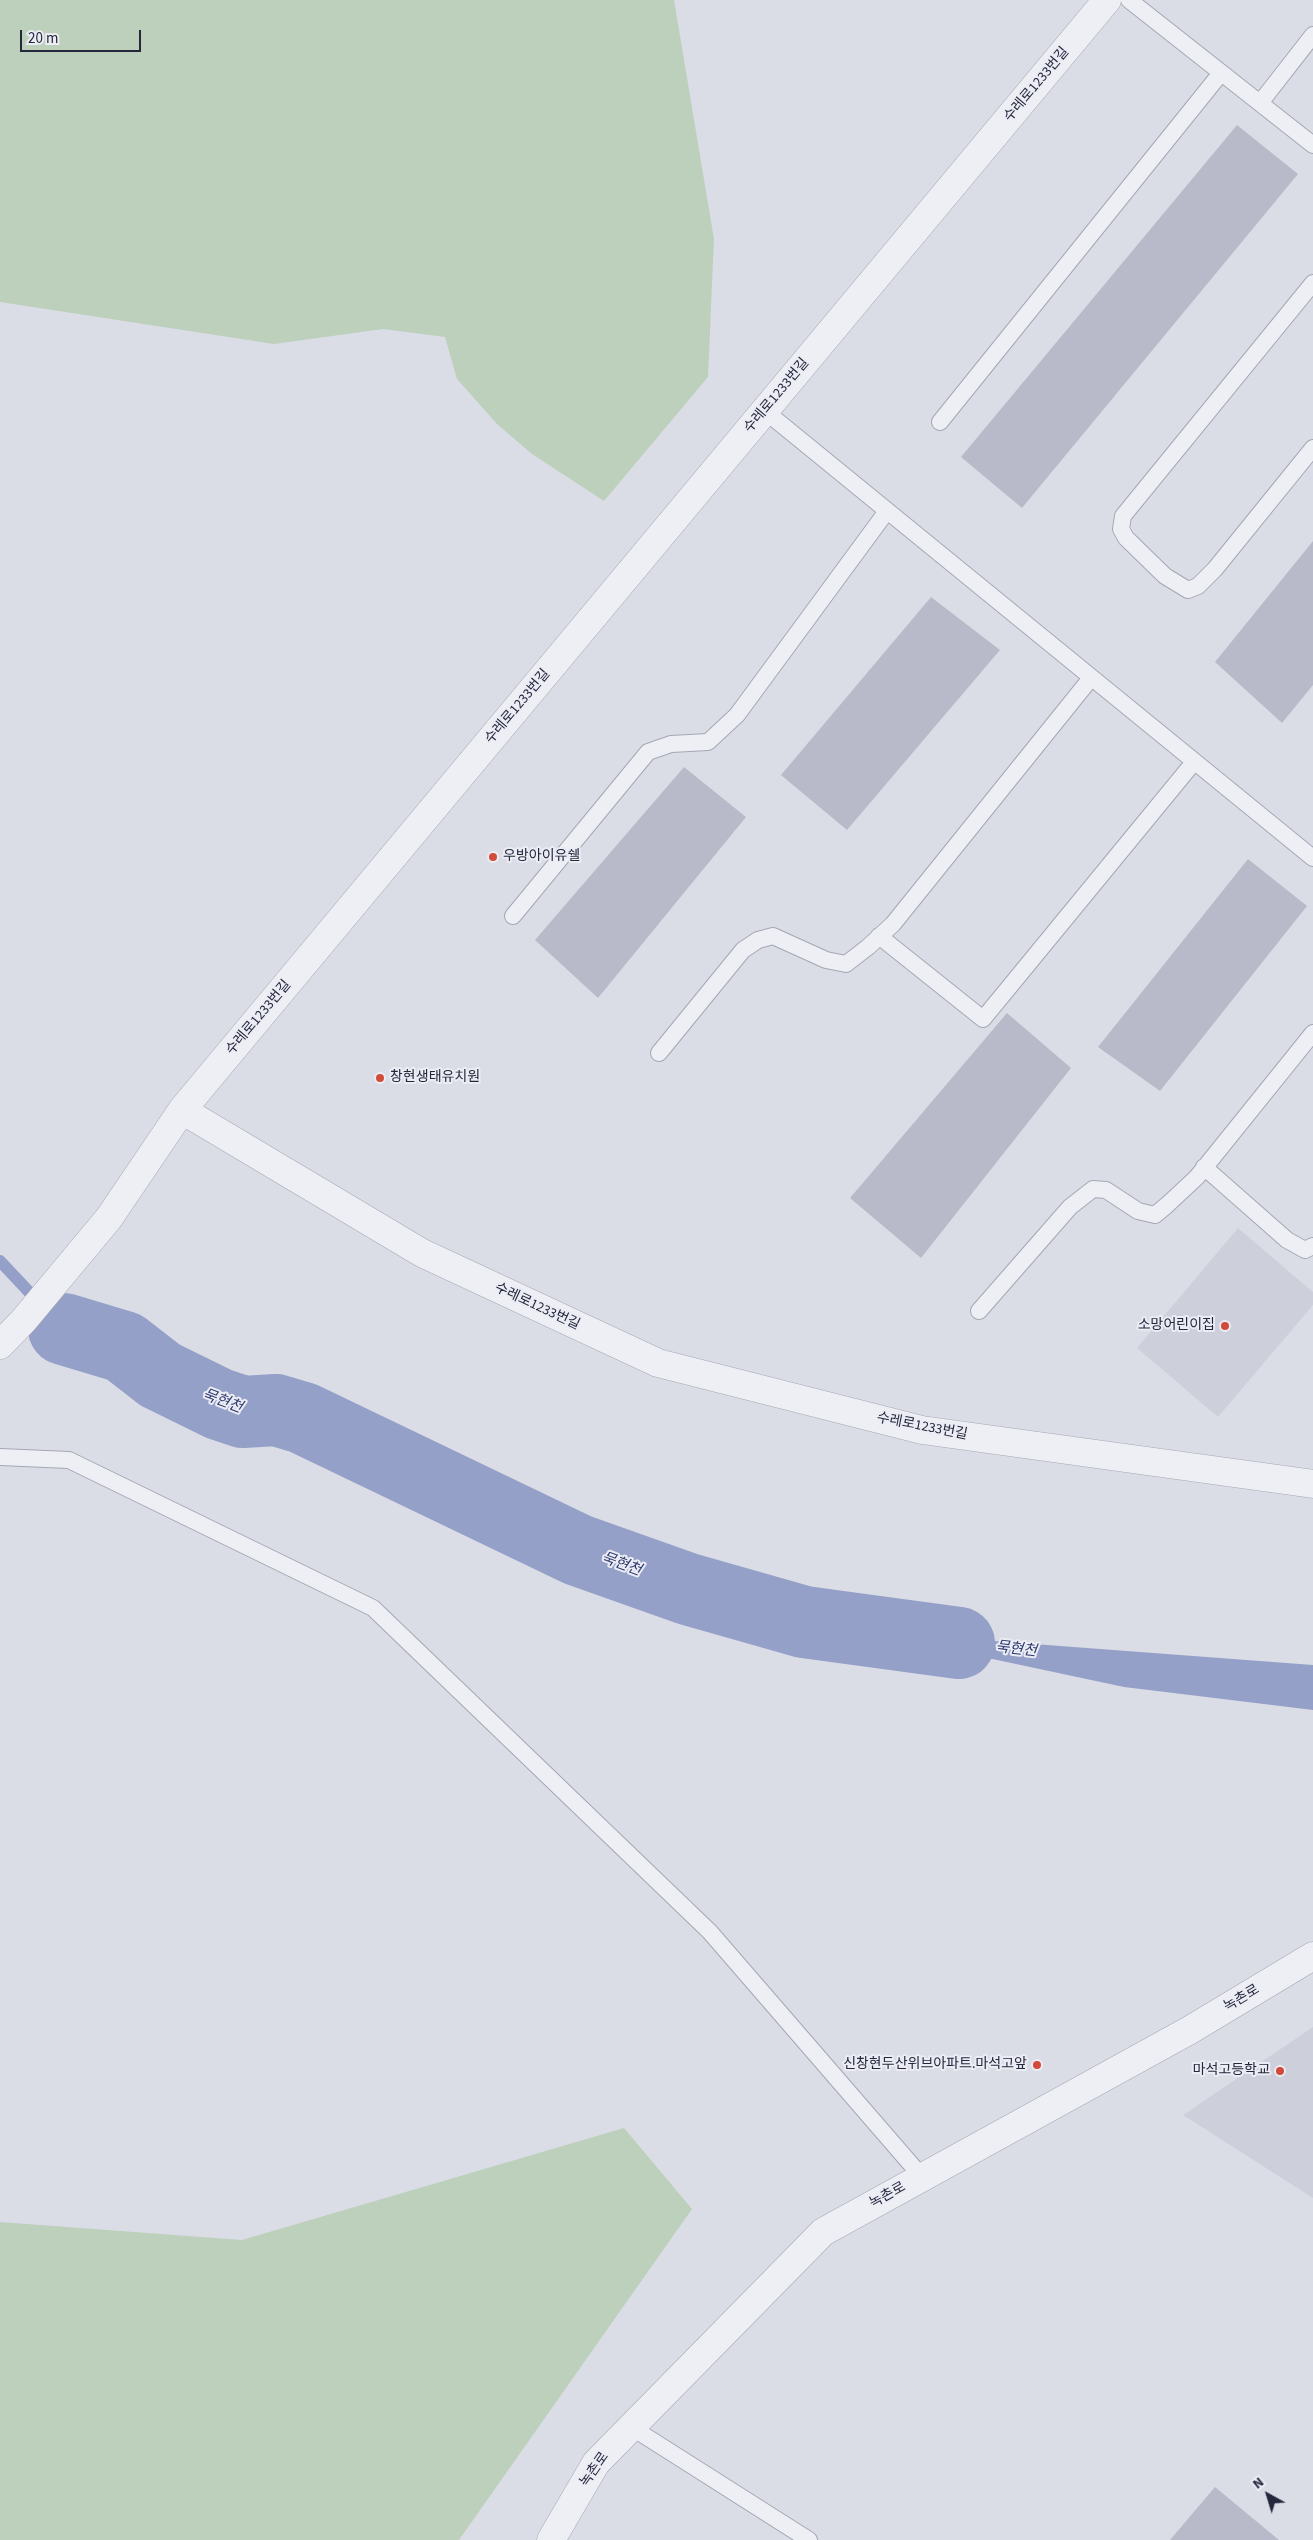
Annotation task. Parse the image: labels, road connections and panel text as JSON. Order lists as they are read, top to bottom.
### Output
{
  "streets": {
    "street": ["수레로1233번길", "녹촌로"]
  },
  "water": ["묵현천"],
  "places": [
    "우방아이유쉘",
    "창현생태유치원",
    "소망어린이집",
    "신창현두산위브아파트.마석고앞",
    "마석고등학교"
  ],
  "scale_bar": "20 m",
  "north": "top left"
}
